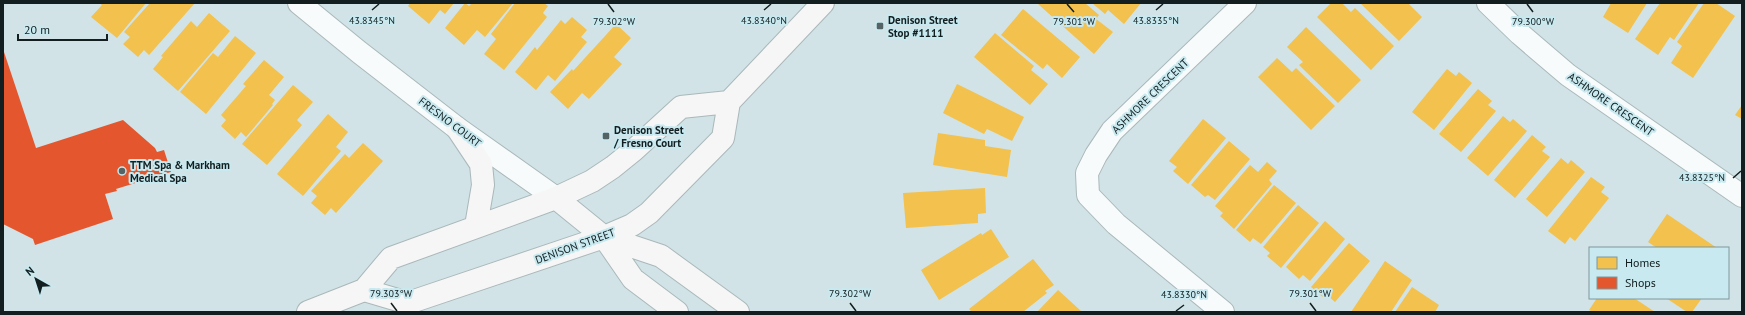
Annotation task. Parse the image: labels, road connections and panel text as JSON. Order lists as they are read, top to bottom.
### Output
{
  "streets": {
    "street": ["ASHMORE CRESCENT", "FRESNO COURT", "DENISON STREET"]
  },
  "crossings": [
    ["FRESNO COURT", "DENISON STREET"]
  ],
  "places": {
    "transit": ["Denison Street Stop #1111", "Denison Street / Fresno Court"],
    "other": ["TTM Spa & Markham Medical Spa"]
  },
  "legend": ["Homes", "Shops"],
  "scale_bar": "20 m",
  "north": "top left",
  "coordinates": [
    "43.8345°N",
    "43.8340°N",
    "43.8335°N",
    "79.302°W",
    "79.301°W",
    "79.300°W",
    "43.8325°N",
    "79.303°W",
    "43.8330°N"
  ]
}
